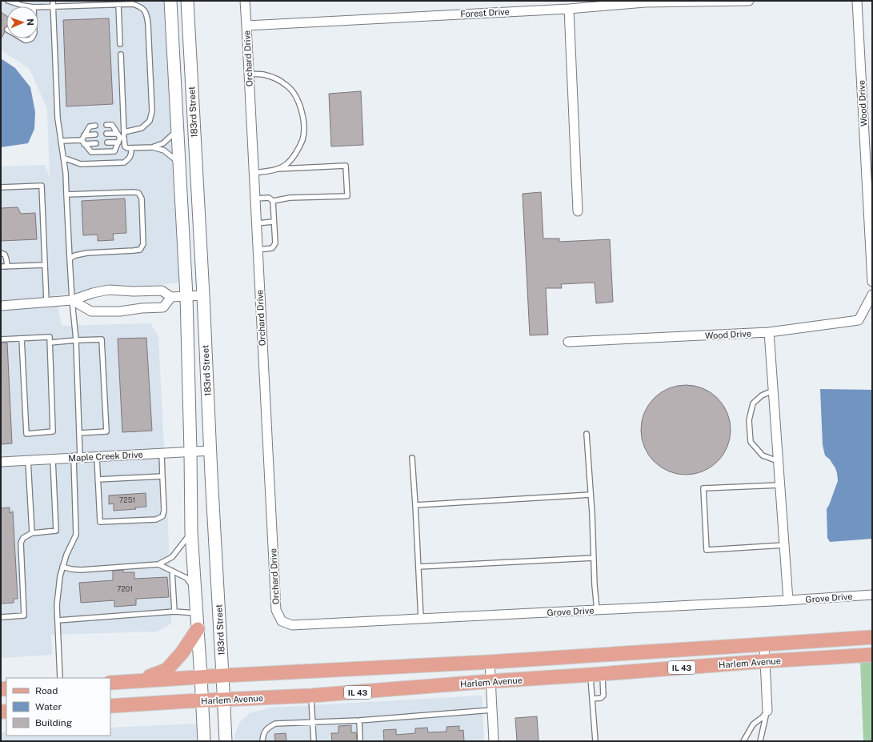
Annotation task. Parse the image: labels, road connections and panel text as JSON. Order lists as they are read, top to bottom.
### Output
{
  "streets": {
    "main road": ["Harlem Avenue", "IL 43"],
    "street": [
      "Forest Drive",
      "Orchard Drive",
      "Wood Drive",
      "183rd Street",
      "Maple Creek Drive",
      "Grove Drive"
    ]
  },
  "crossings": [
    ["Forest Drive", "Orchard Drive"],
    ["Orchard Drive", "Grove Drive"],
    ["183rd Street", "Maple Creek Drive"],
    ["183rd Street", "Harlem Avenue"]
  ],
  "house_numbers": ["7251", "7201"],
  "legend": ["Road", "Water", "Building"],
  "north": "right"
}
